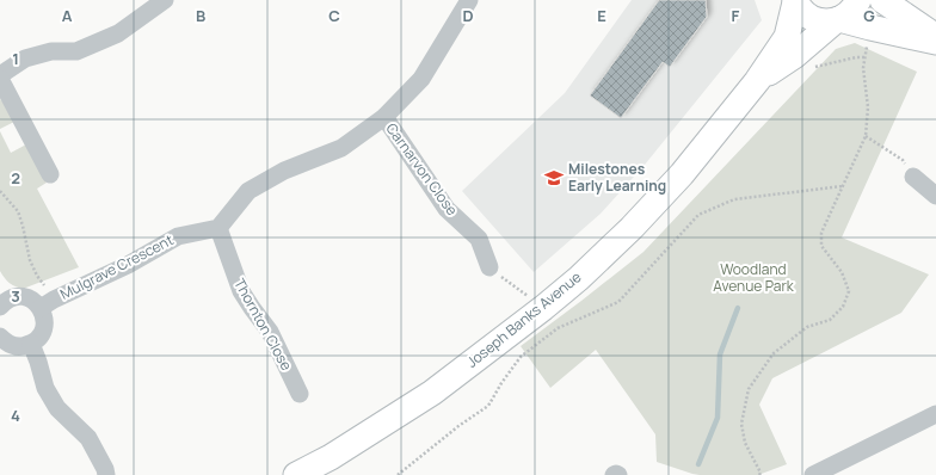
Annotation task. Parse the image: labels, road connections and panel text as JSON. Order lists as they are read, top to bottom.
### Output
{
  "streets": {
    "street": [
      "Carnarvon Close",
      "Mulgrave Crescent",
      "Joseph Banks Avenue",
      "Thornton Close"
    ]
  },
  "crossings": [
    ["Mulgrave Crescent", "Thornton Close"]
  ],
  "parks": ["Woodland Avenue Park"],
  "places": {
    "school or university": ["Milestones Early Learning"]
  },
  "grid": {
    "columns": [
      "A",
      "B",
      "C",
      "D",
      "E",
      "F",
      "G"
    ],
    "rows": [
      "1",
      "2",
      "3",
      "4"
    ]
  }
}
